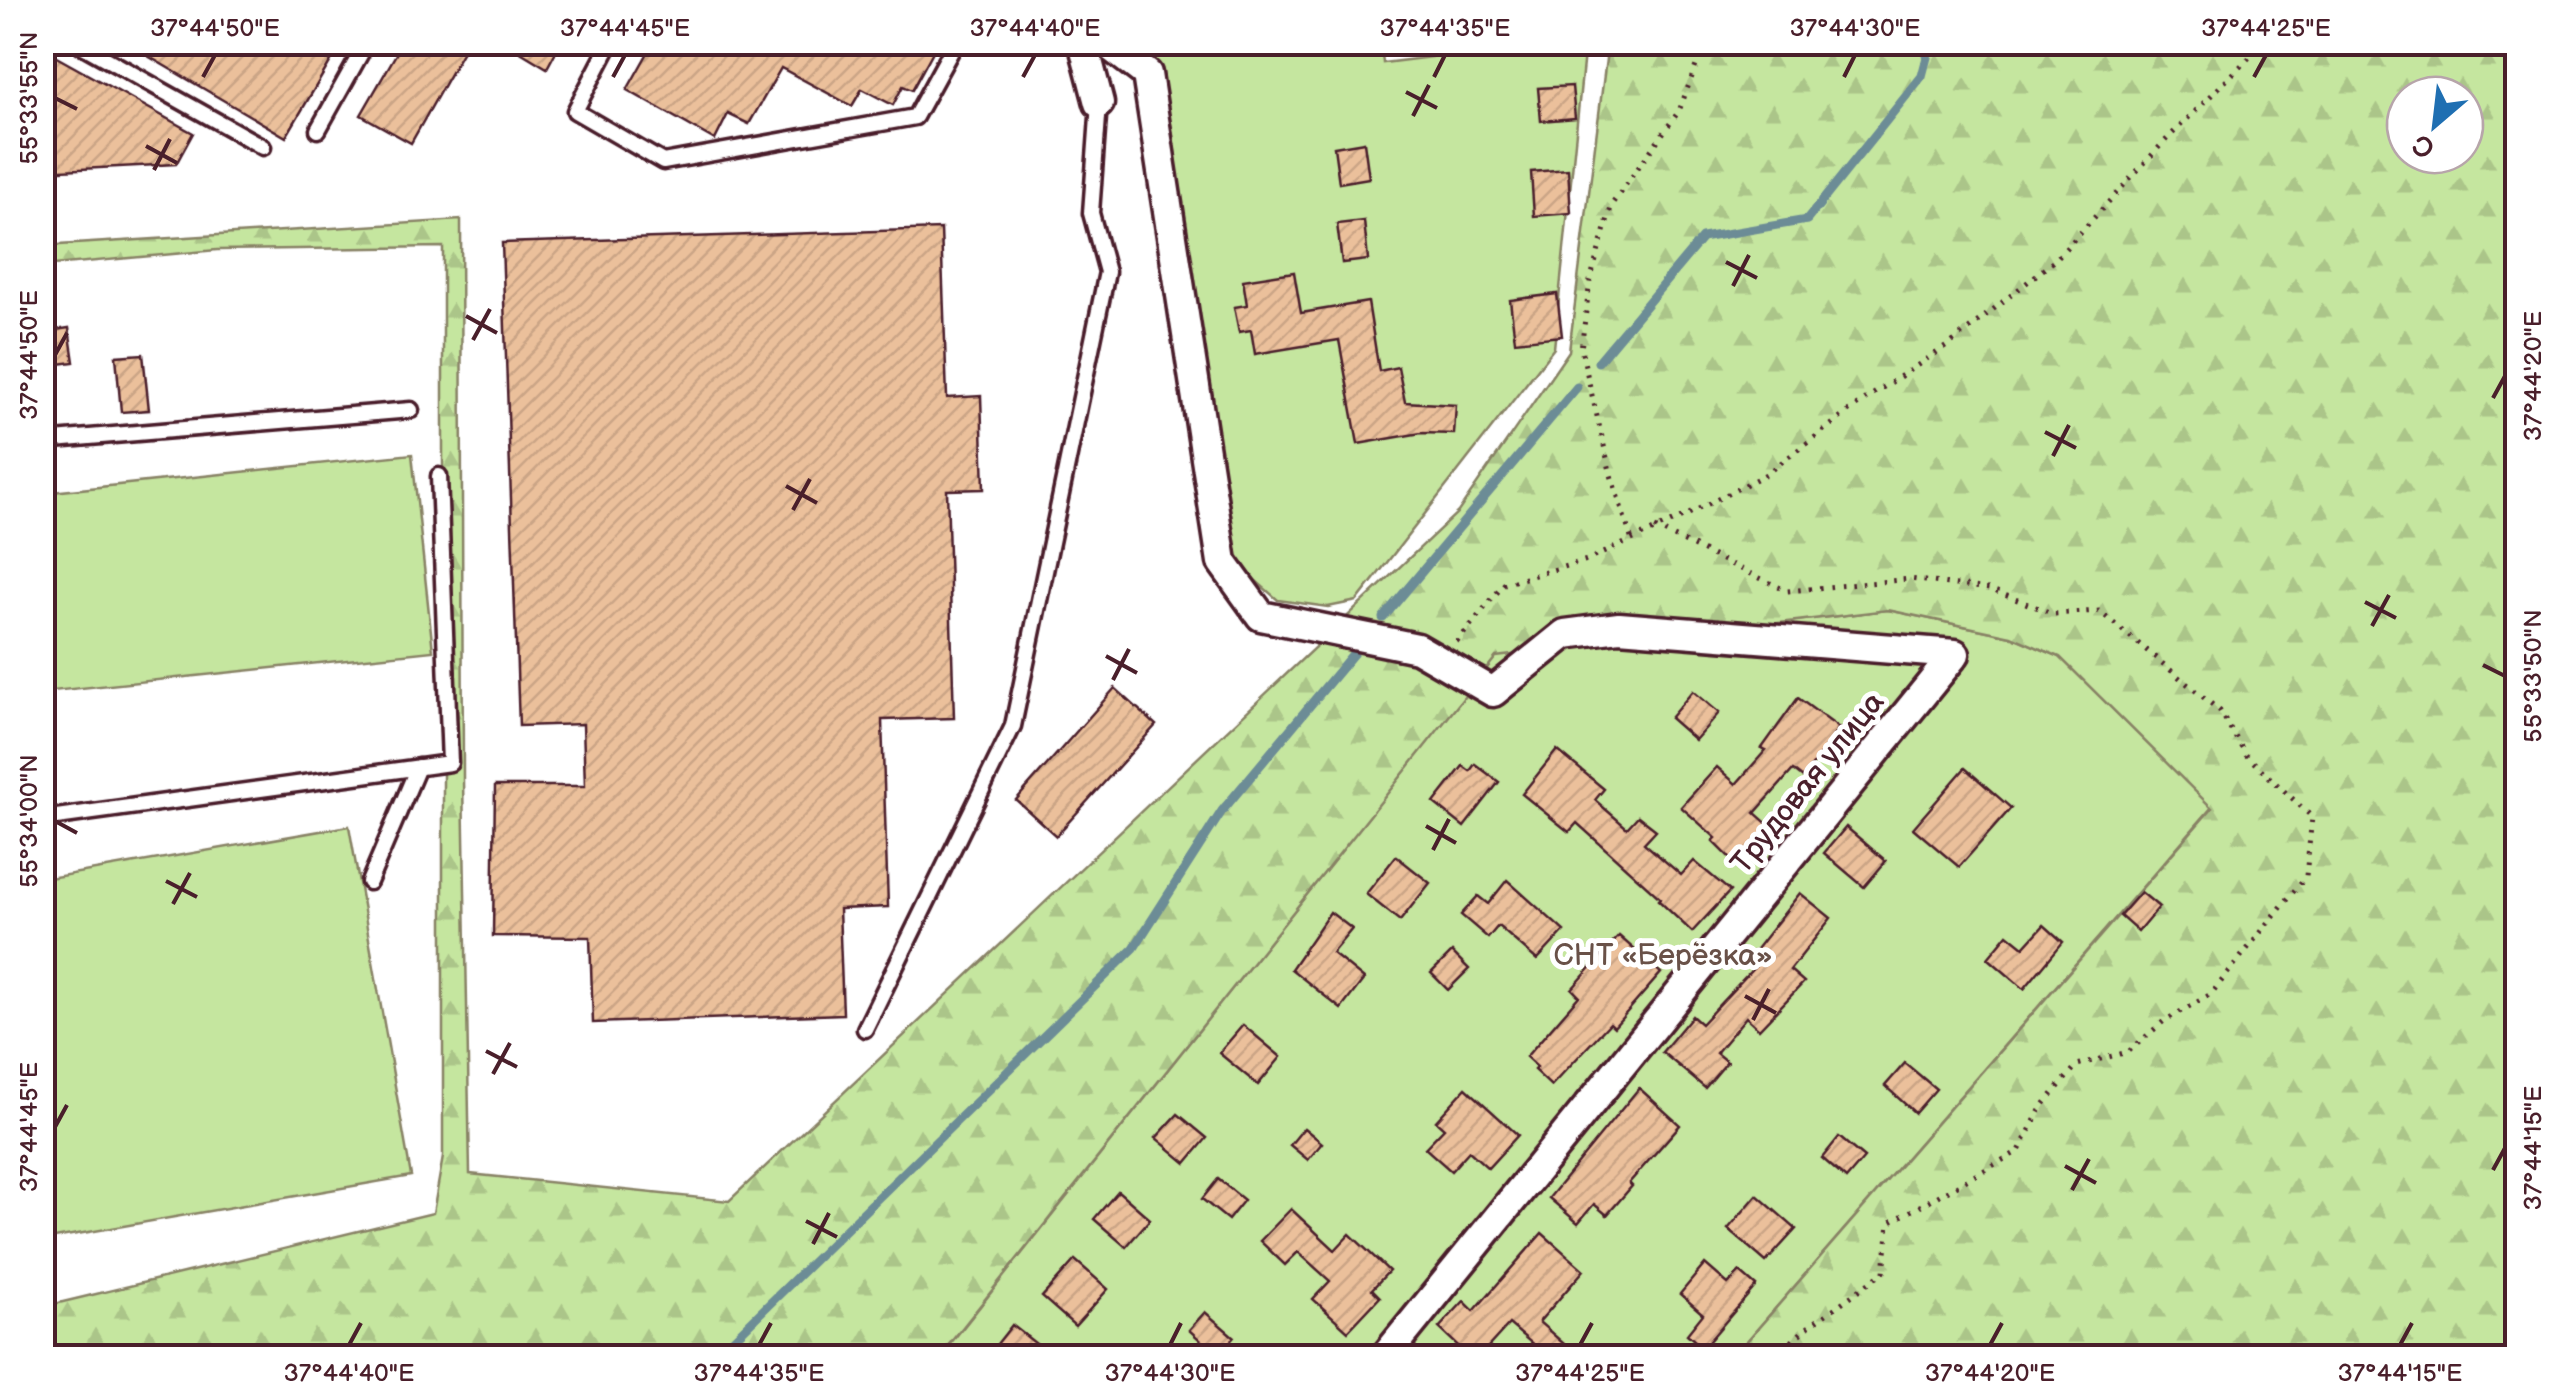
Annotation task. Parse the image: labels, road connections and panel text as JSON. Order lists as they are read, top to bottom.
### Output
{
  "streets": {
    "street": ["Трудовая улица"]
  },
  "parks": ["СНТ «Берёзка»"],
  "north": "bottom left",
  "coordinates": [
    "37°44'50\"E",
    "37°44'45\"E",
    "37°44'40\"E",
    "37°44'35\"E",
    "37°44'30\"E",
    "37°44'25\"E",
    "55°33'55\"N",
    "37°44'20\"E",
    "55°33'50\"N",
    "55°34'00\"N",
    "37°44'15\"E"
  ]
}
